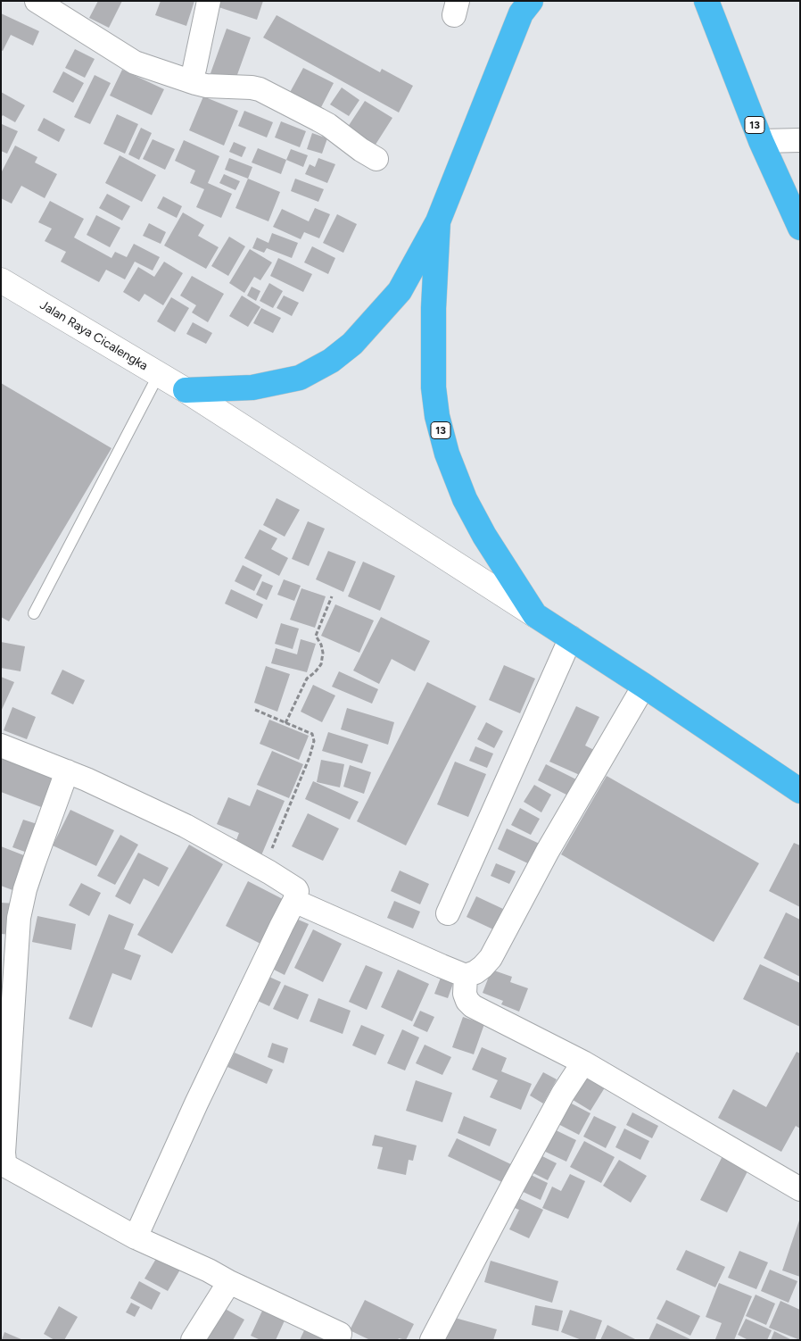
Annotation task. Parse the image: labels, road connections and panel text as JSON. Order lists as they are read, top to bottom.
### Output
{
  "streets": {
    "highway": ["13"],
    "main road": ["Jalan Raya Cicalengka"]
  },
  "crossings": [
    ["13", "Jalan Raya Cicalengka"]
  ]
}
